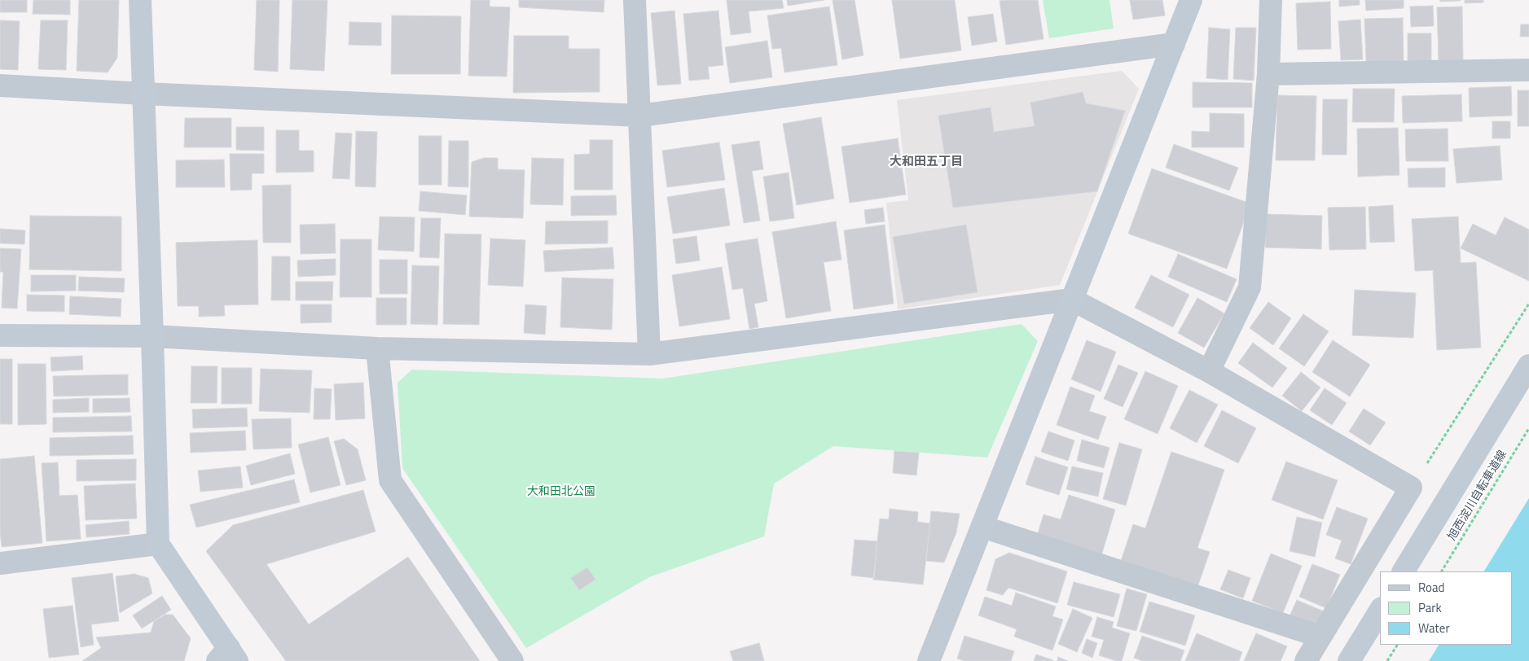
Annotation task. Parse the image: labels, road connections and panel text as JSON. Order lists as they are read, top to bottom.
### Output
{
  "streets": {
    "path": ["旭西淀川自転車道線"]
  },
  "districts": ["大和田五丁目"],
  "parks": ["大和田北公園"],
  "legend": ["Road", "Park", "Water"]
}
